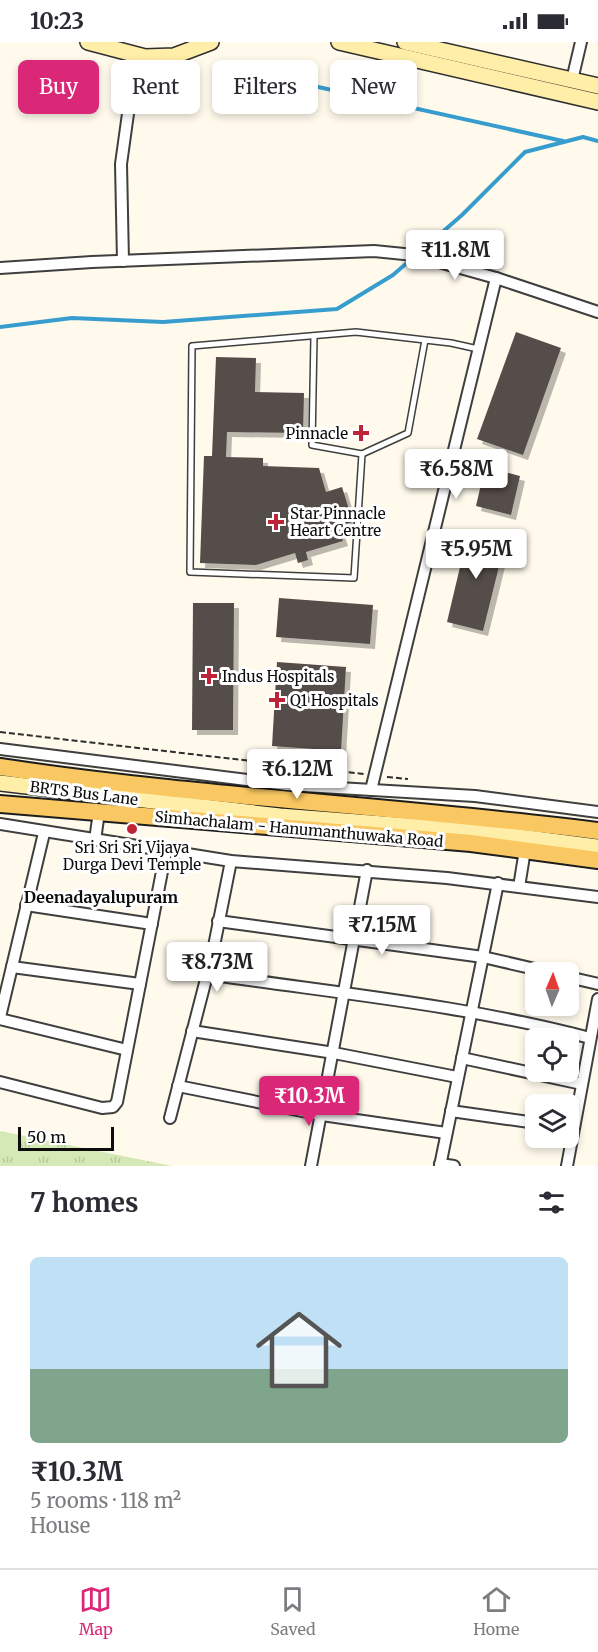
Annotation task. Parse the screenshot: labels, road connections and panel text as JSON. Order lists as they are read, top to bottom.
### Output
{
  "streets": {
    "main road": ["Simhachalam - Hanumanthuwaka Road"],
    "street": ["BRTS Bus Lane"]
  },
  "districts": ["Deenadayalupuram"],
  "places": {
    "health": [
      "Pinnacle",
      "Star Pinnacle Heart Centre",
      "Indus Hospitals",
      "Q1 Hospitals"
    ],
    "other": ["Sri Sri Sri Vijaya Durga Devi Temple"]
  },
  "scale_bar": "50 m",
  "north": "top",
  "page": {
    "status": "10:23",
    "chip": [
      "Buy",
      "Rent",
      "Filters",
      "New"
    ],
    "price": [
      "₹11.8M",
      "₹6.58M",
      "₹5.95M",
      "₹6.12M",
      "₹7.15M",
      "₹8.73M",
      "₹10.3M"
    ],
    "scale": "50 m",
    "heading": "7 homes",
    "list": [
      {
        "name": "₹10.3M",
        "note": "5 rooms · 118 m² · House"
      }
    ],
    "tabs": ["Map", "Saved", "Home"]
  }
}
